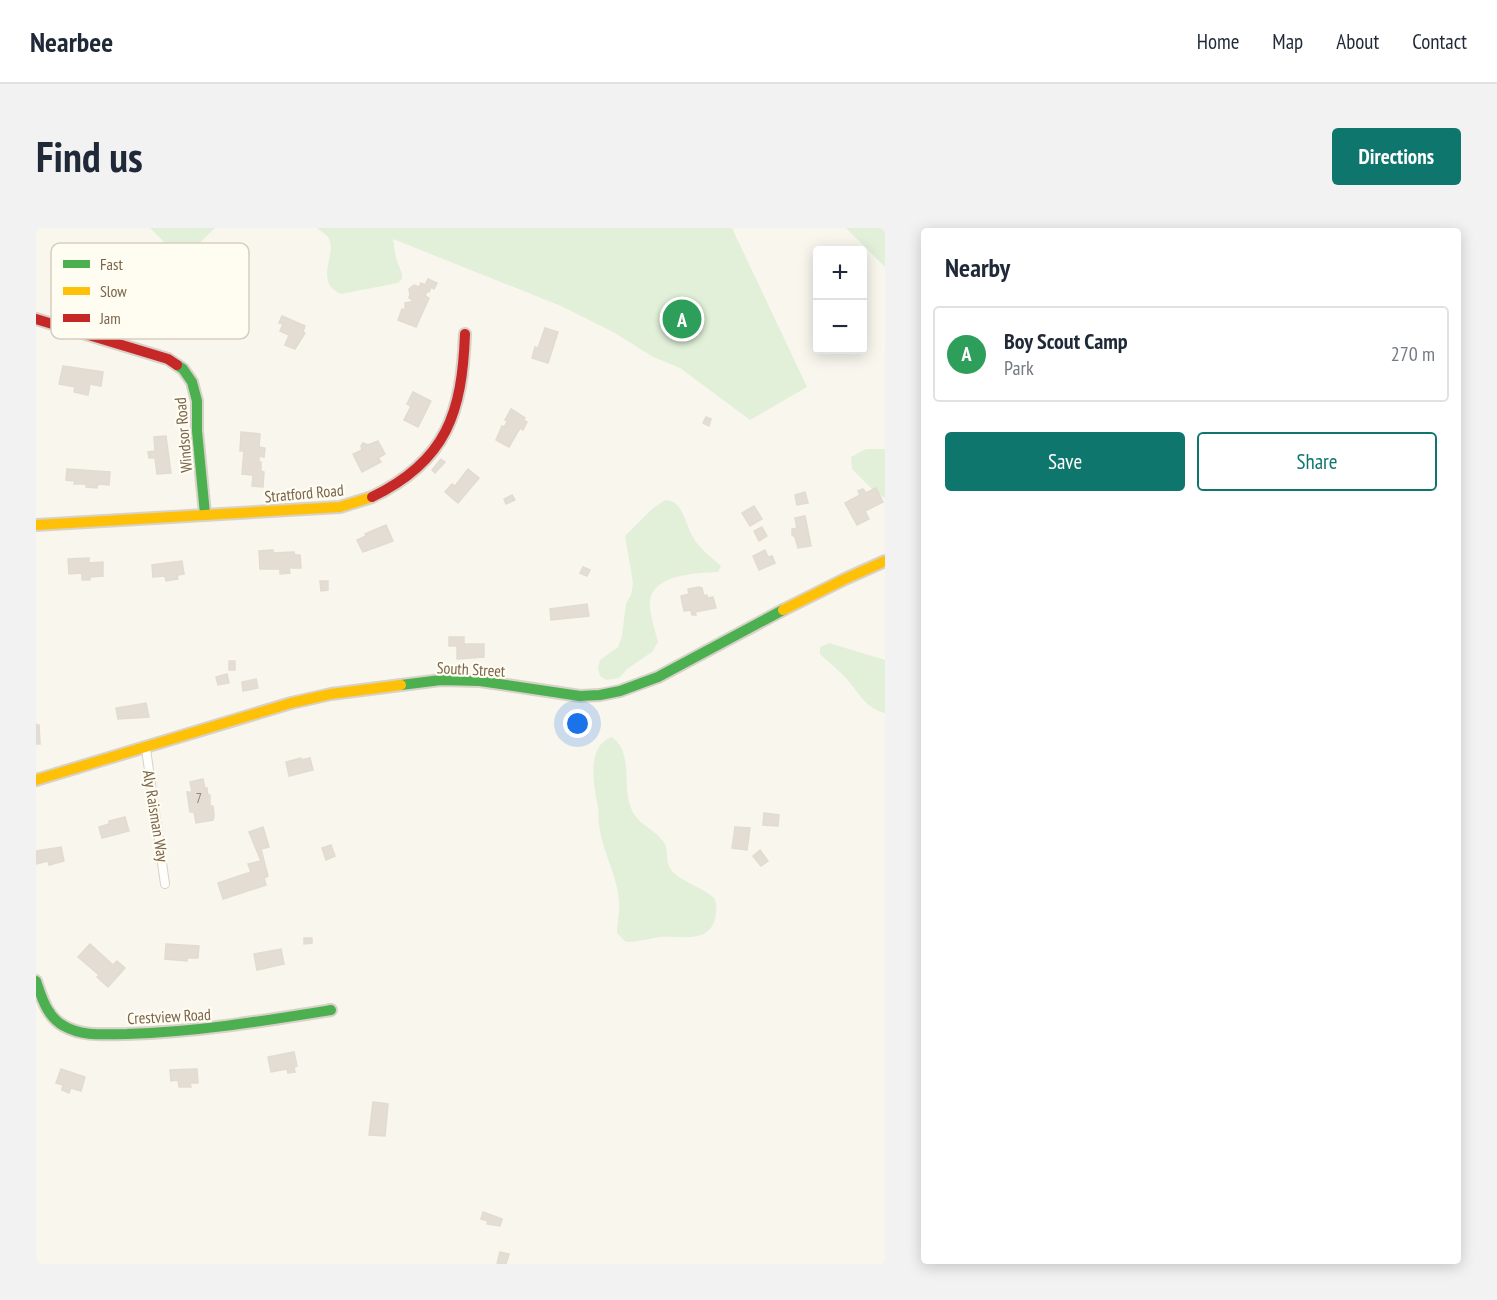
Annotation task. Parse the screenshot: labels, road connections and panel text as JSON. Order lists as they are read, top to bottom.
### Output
{
  "streets": {
    "street": [
      "Windsor Road",
      "Stratford Road",
      "South Street",
      "Aly Raisman Way",
      "Crestview Road"
    ]
  },
  "crossings": [
    ["Windsor Road", "Stratford Road"],
    ["South Street", "Aly Raisman Way"]
  ],
  "house_numbers": ["7"],
  "legend": ["Fast", "Slow", "Jam"],
  "page": {
    "header": "Nearbee",
    "nav": [
      "Home",
      "Map",
      "About",
      "Contact"
    ],
    "buttons": [
      "Directions",
      ["Save", "Share"]
    ],
    "title": "Find us",
    "heading": "Nearby",
    "map_buttons": ["+", "−"],
    "pins": "A",
    "list": [
      {
        "mark": "A",
        "name": "Boy Scout Camp",
        "note": "Park",
        "value": "270 m"
      }
    ]
  }
}
